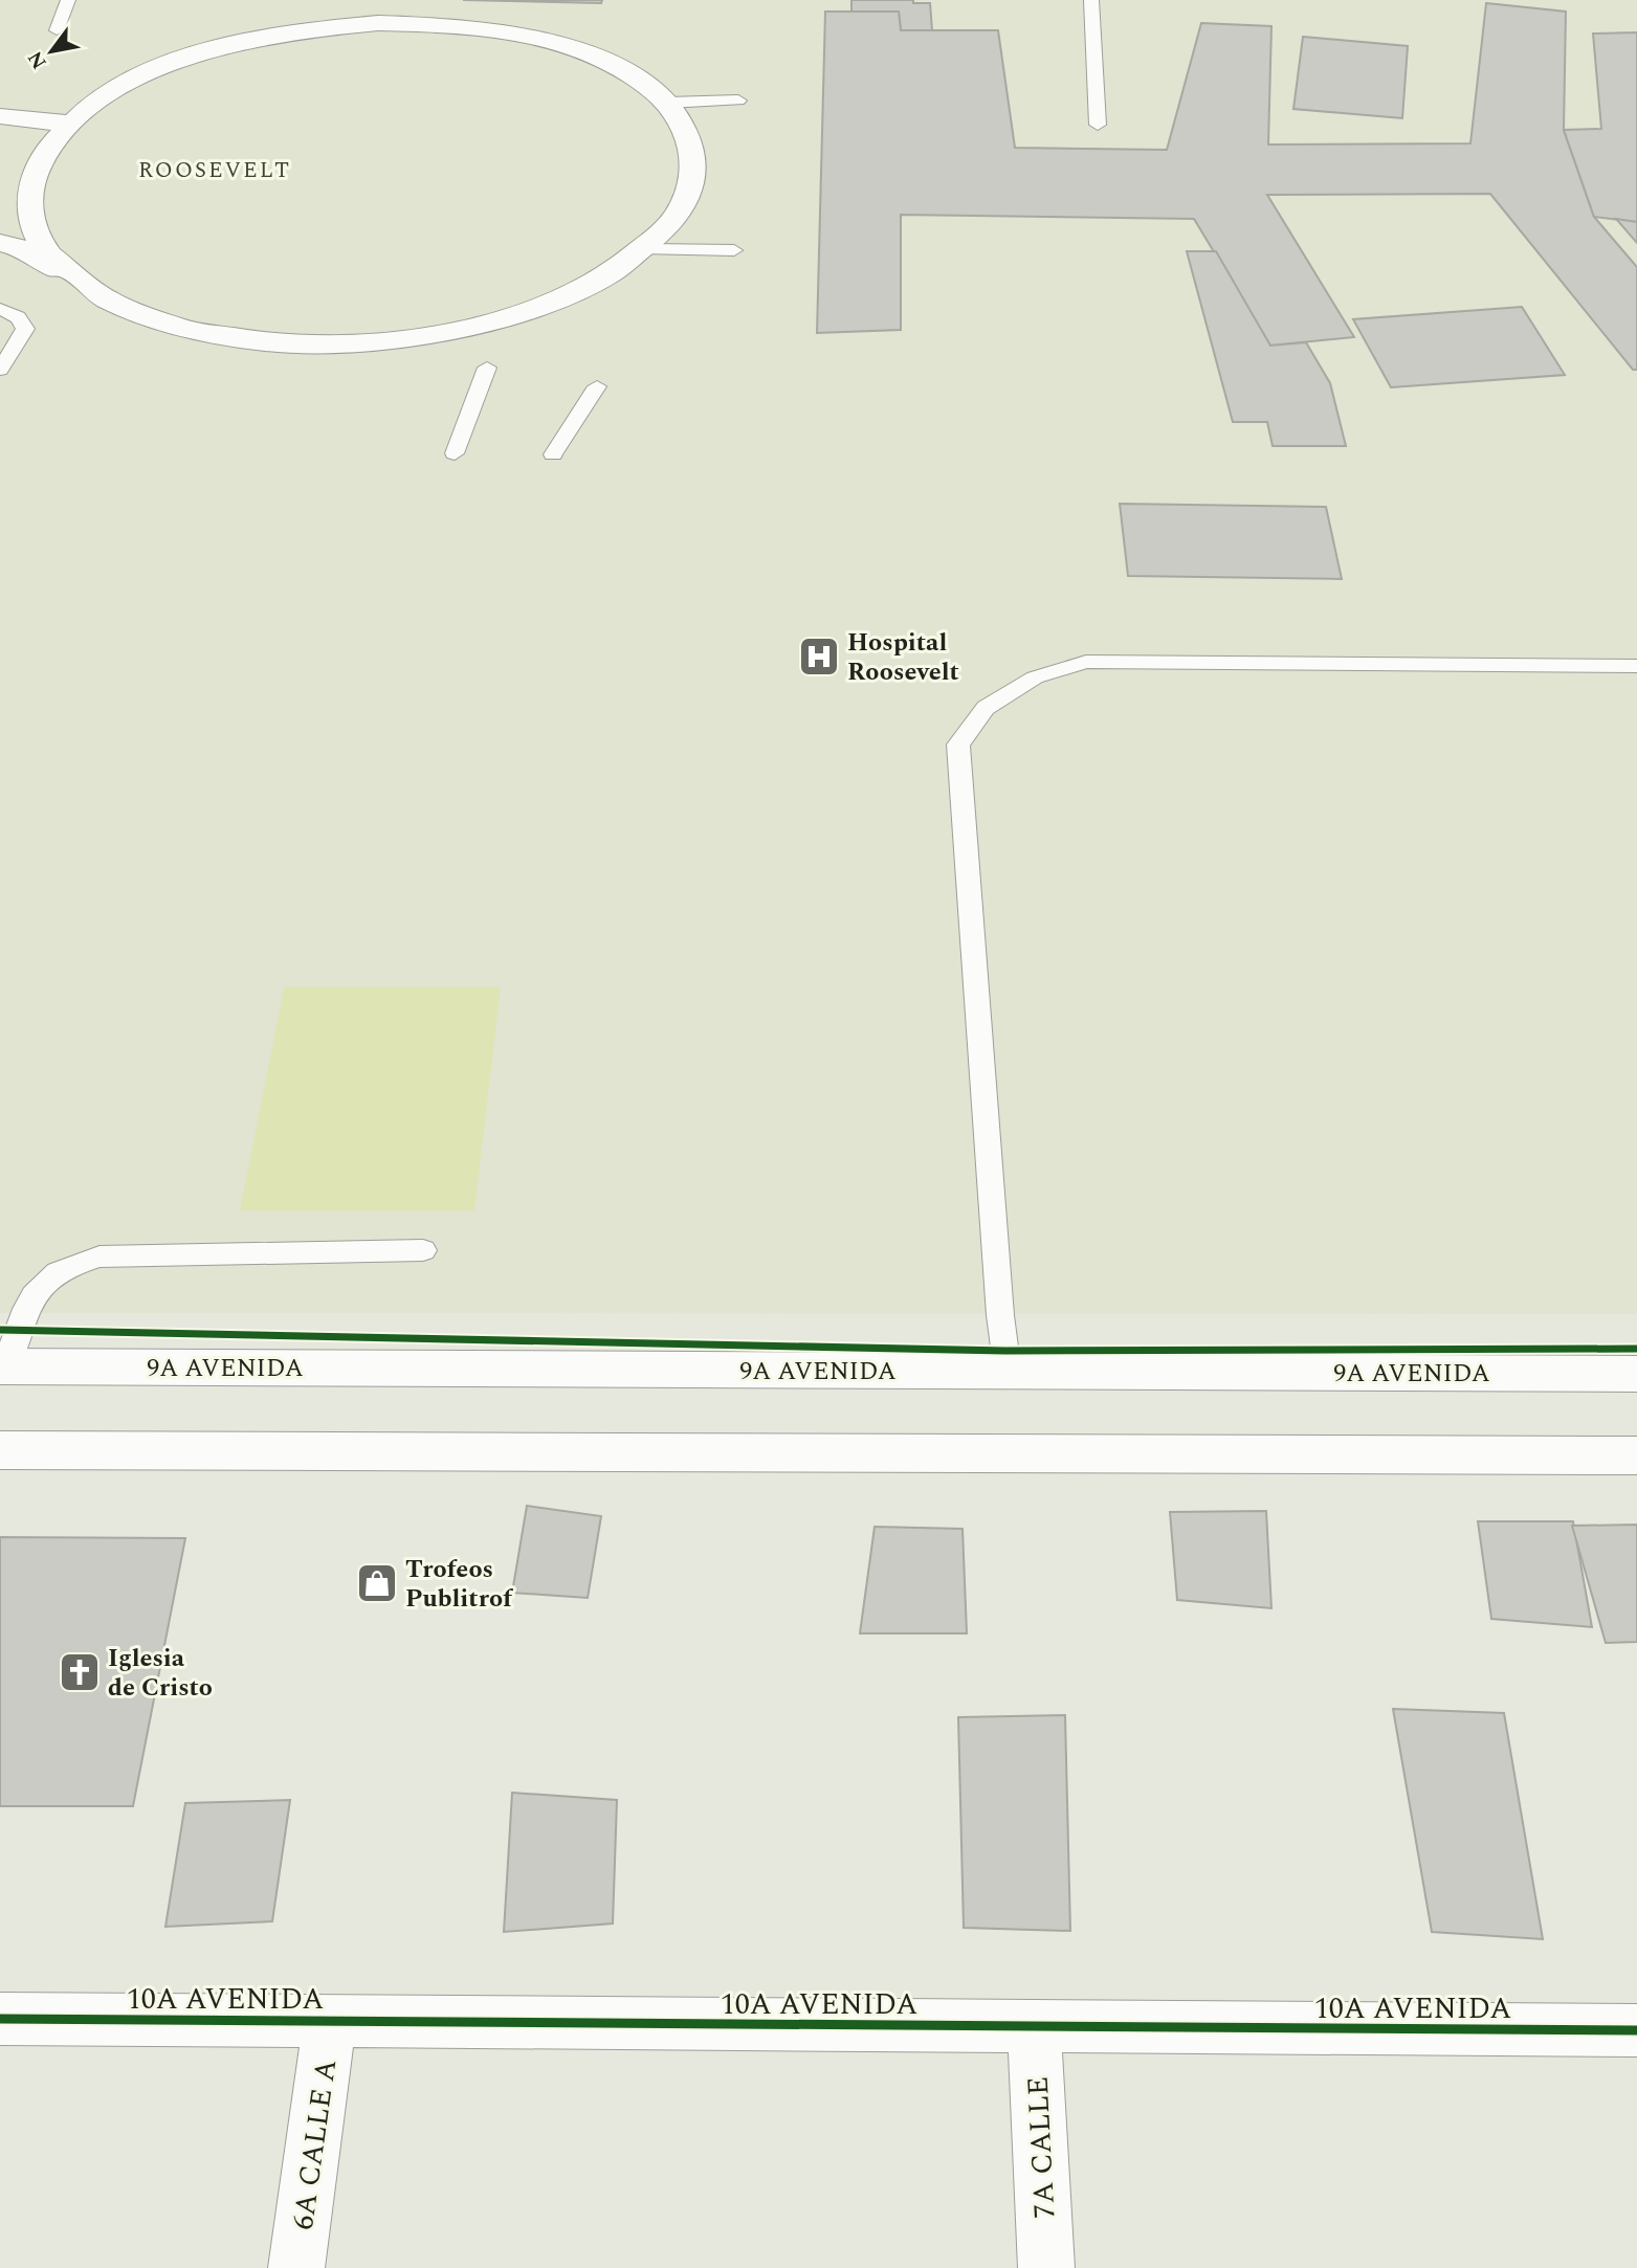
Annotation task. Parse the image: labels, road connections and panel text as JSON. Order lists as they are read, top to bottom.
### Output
{
  "streets": {
    "street": [
      "9A AVENIDA",
      "10A AVENIDA",
      "6A CALLE A",
      "7A CALLE"
    ]
  },
  "crossings": [
    ["10A AVENIDA", "6A CALLE A"],
    ["10A AVENIDA", "7A CALLE"]
  ],
  "districts": ["ROOSEVELT"],
  "places": {
    "hospital": ["Hospital Roosevelt"],
    "shop": ["Trofeos Publitrof"],
    "church": ["Iglesia de Cristo"]
  },
  "north": "bottom left"
}
